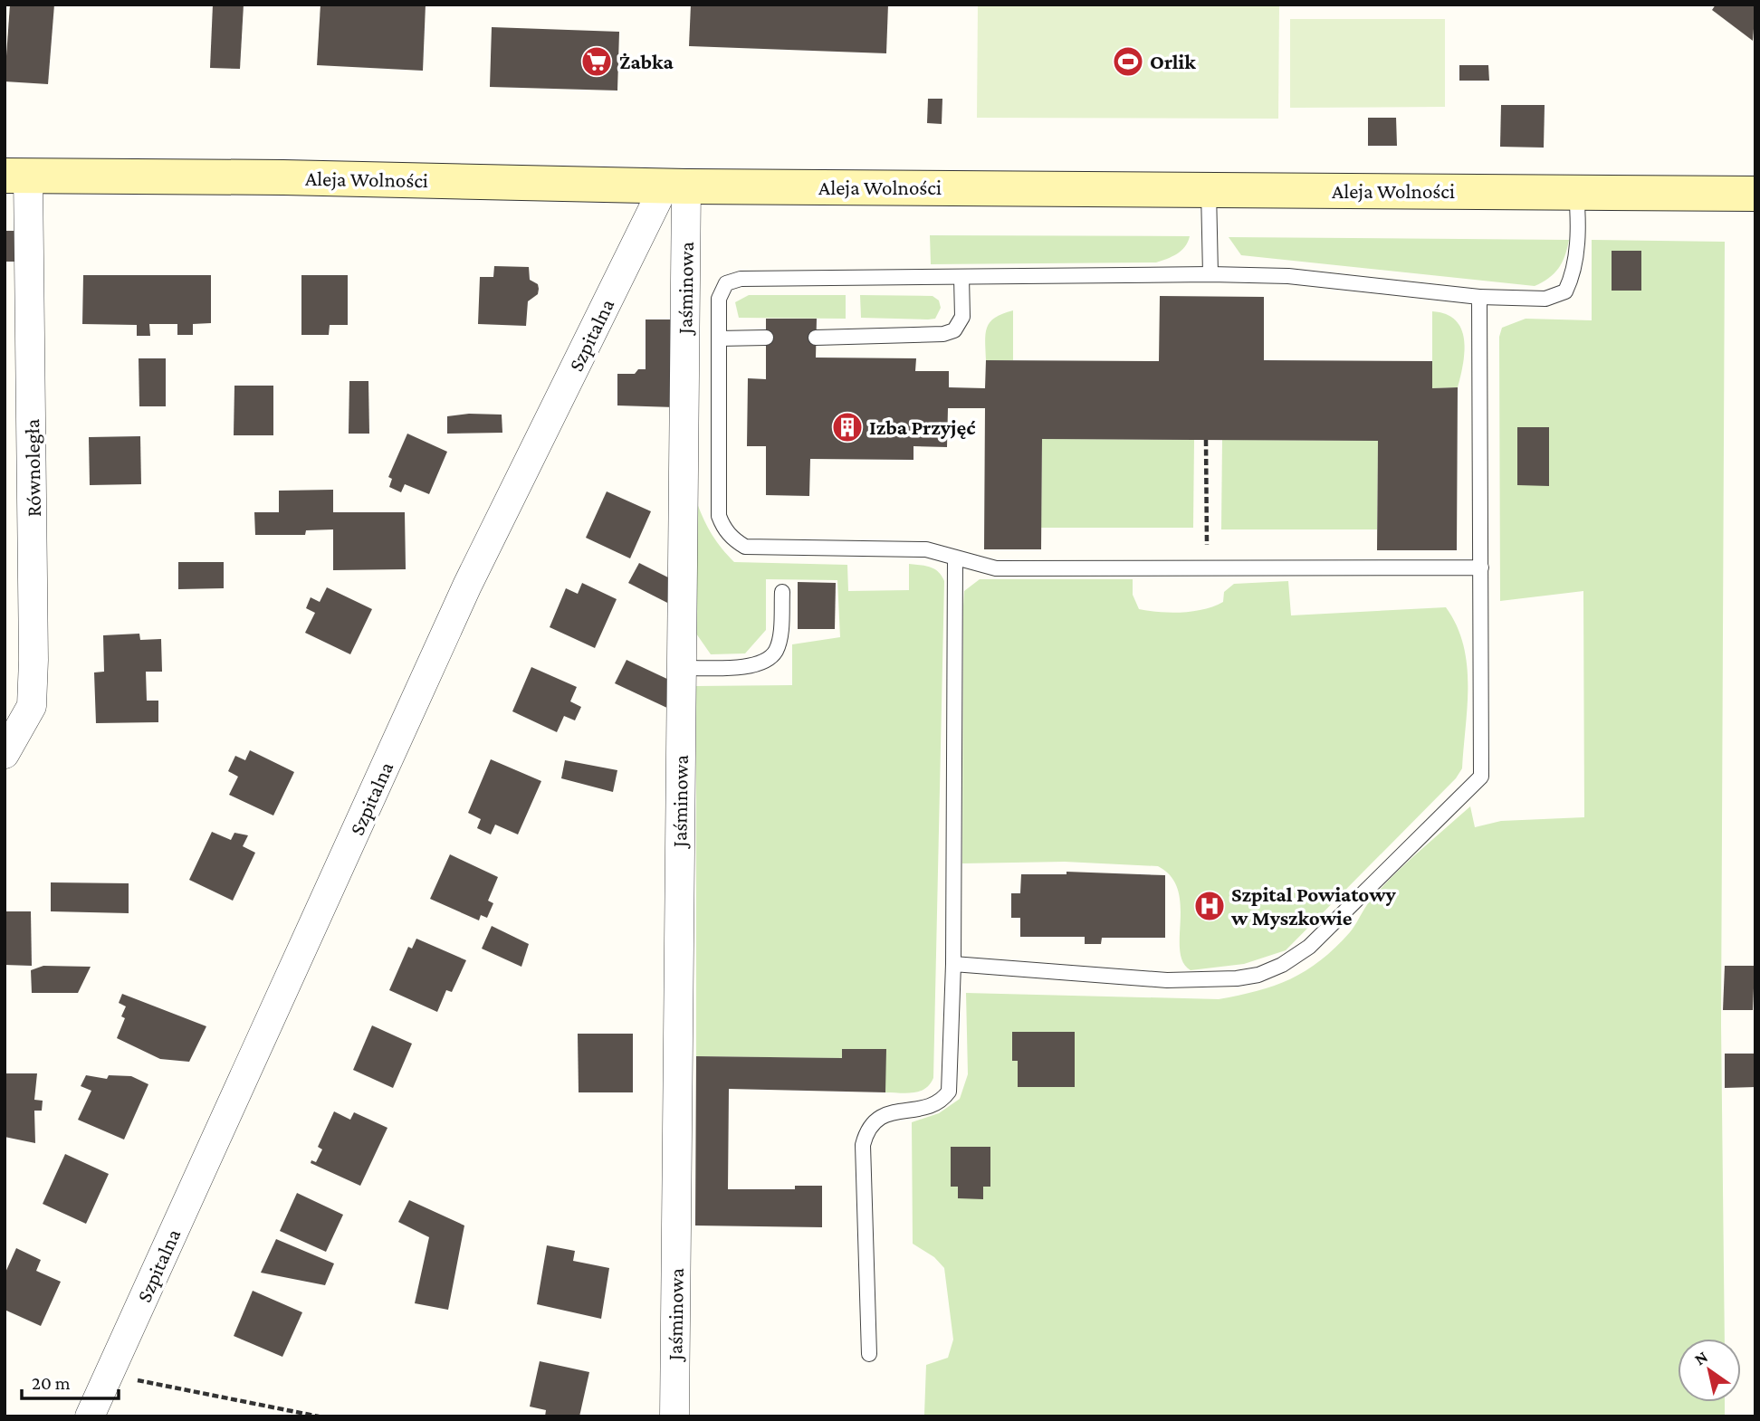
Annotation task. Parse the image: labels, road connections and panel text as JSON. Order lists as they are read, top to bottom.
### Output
{
  "streets": {
    "street": [
      "Aleja Wolności",
      "Jaśminowa",
      "Szpitalna",
      "Równoległa"
    ]
  },
  "crossings": [
    ["Aleja Wolności", "Jaśminowa"],
    ["Aleja Wolności", "Szpitalna"],
    ["Aleja Wolności", "Równoległa"],
    ["Jaśminowa", "Szpitalna"]
  ],
  "places": {
    "supermarket": ["Żabka"],
    "sports": ["Orlik"],
    "building": ["Izba Przyjęć"],
    "hospital": ["Szpital Powiatowy w Myszkowie"]
  },
  "scale_bar": "20 m",
  "north": "top left"
}
